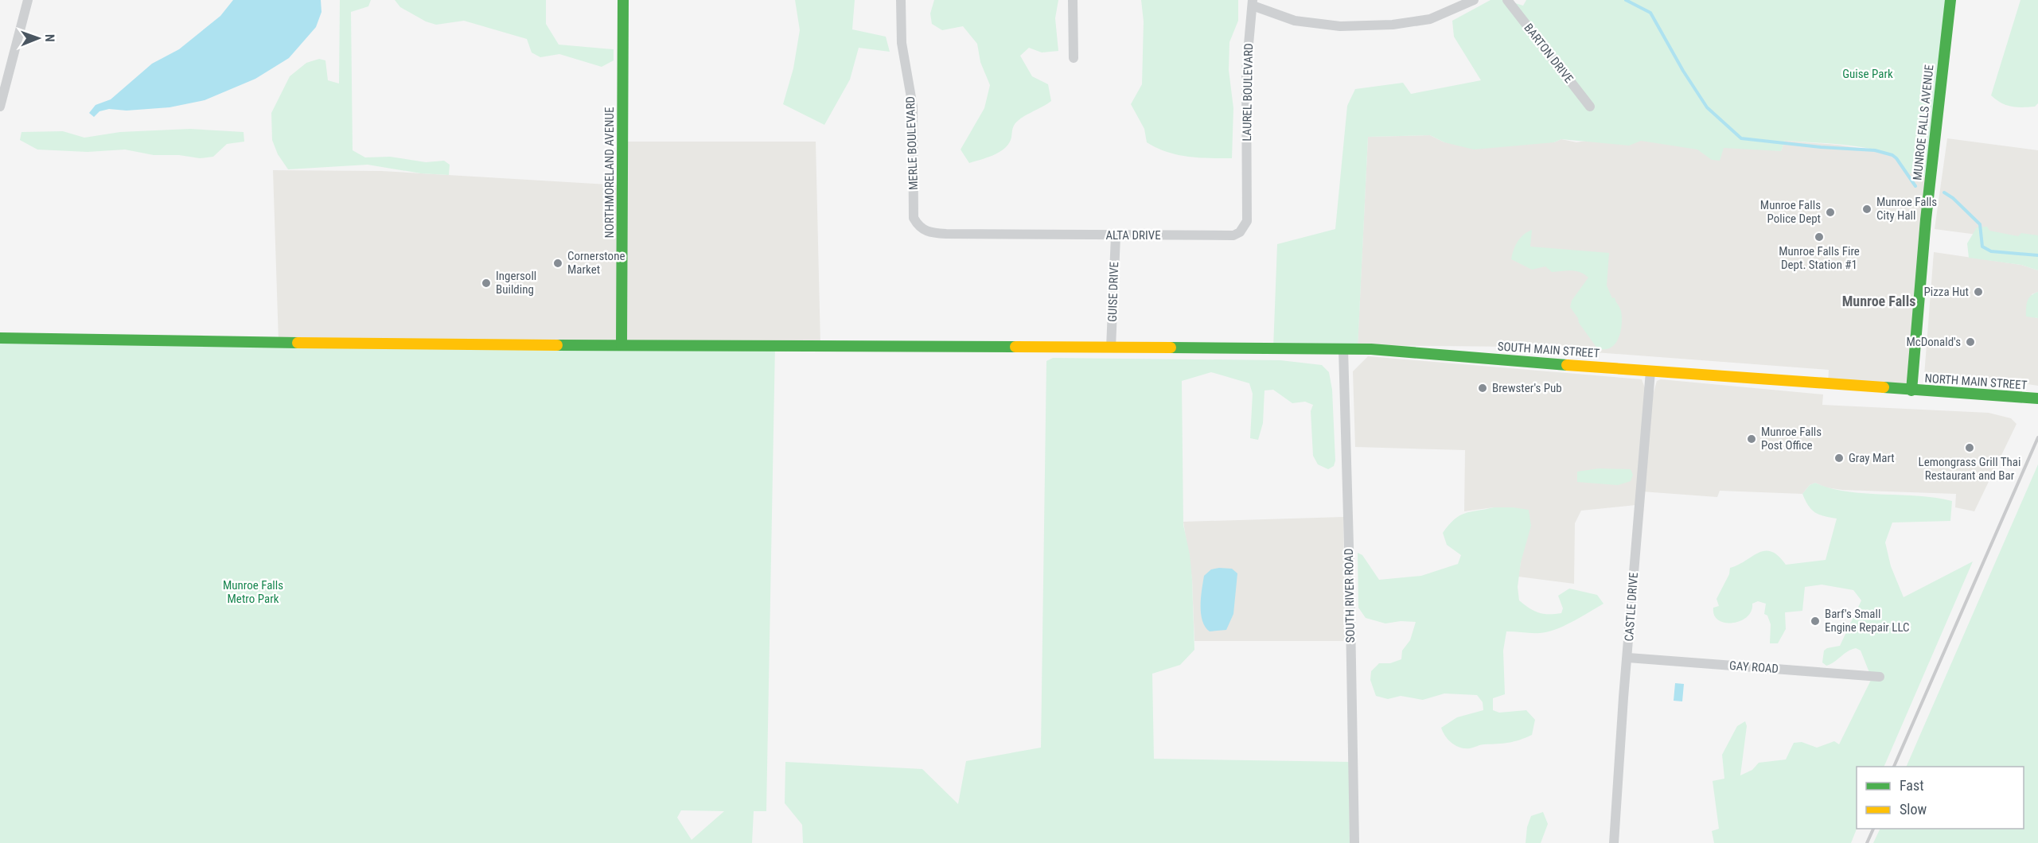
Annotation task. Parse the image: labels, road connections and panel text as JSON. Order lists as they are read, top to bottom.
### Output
{
  "streets": {
    "main road": [
      "MUNROE FALLS AVENUE",
      "NORTHMORELAND AVENUE",
      "SOUTH MAIN STREET",
      "NORTH MAIN STREET"
    ],
    "street": [
      "BARTON DRIVE",
      "LAUREL BOULEVARD",
      "MERLE BOULEVARD",
      "ALTA DRIVE",
      "GUISE DRIVE",
      "SOUTH RIVER ROAD",
      "CASTLE DRIVE",
      "GAY ROAD"
    ]
  },
  "crossings": [
    ["LAUREL BOULEVARD", "ALTA DRIVE"],
    ["MUNROE FALLS AVENUE", "SOUTH MAIN STREET"],
    ["MUNROE FALLS AVENUE", "NORTH MAIN STREET"],
    ["MERLE BOULEVARD", "ALTA DRIVE"],
    ["NORTHMORELAND AVENUE", "SOUTH MAIN STREET"],
    ["ALTA DRIVE", "GUISE DRIVE"],
    ["GUISE DRIVE", "SOUTH MAIN STREET"],
    ["SOUTH MAIN STREET", "NORTH MAIN STREET"],
    ["SOUTH MAIN STREET", "SOUTH RIVER ROAD"],
    ["SOUTH MAIN STREET", "CASTLE DRIVE"],
    ["CASTLE DRIVE", "GAY ROAD"]
  ],
  "districts": ["Munroe Falls"],
  "parks": ["Guise Park", "Munroe Falls Metro Park"],
  "places": [
    "Munroe Falls City Hall",
    "Munroe Falls Police Dept",
    "Munroe Falls Fire Dept. Station #1",
    "Cornerstone Market",
    "Ingersoll Building",
    "Pizza Hut",
    "McDonald's",
    "Brewster's Pub",
    "Munroe Falls Post Office",
    "Lemongrass Grill Thai Restaurant and Bar",
    "Gray Mart",
    "Barf's Small Engine Repair LLC"
  ],
  "legend": ["Fast", "Slow"],
  "north": "right"
}
